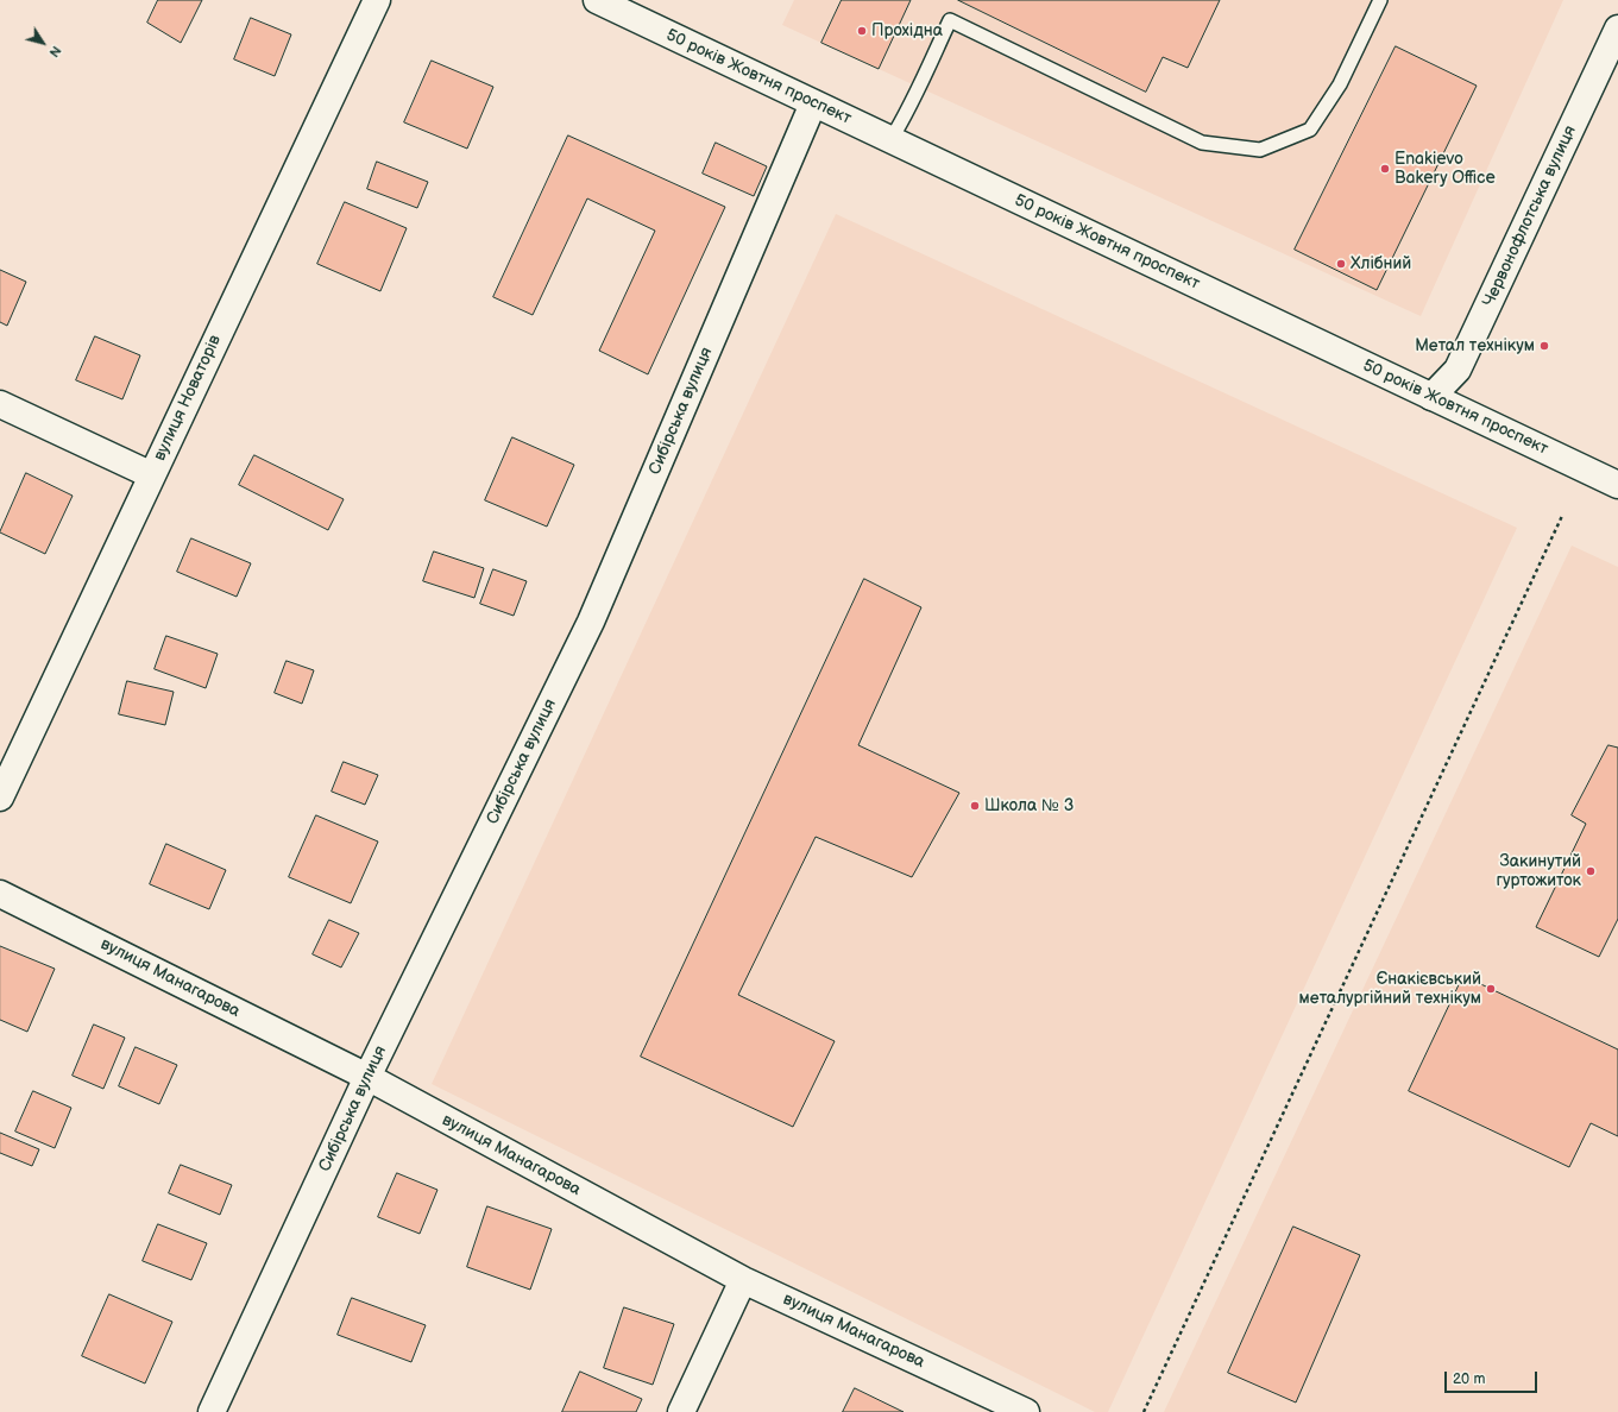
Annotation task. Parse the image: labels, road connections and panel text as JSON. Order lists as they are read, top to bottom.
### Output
{
  "streets": {
    "street": [
      "50 років Жовтня проспект",
      "Червонофлотська вулиця",
      "вулиця Новаторів",
      "Сибірська вулиця",
      "вулиця Манагарова"
    ]
  },
  "crossings": [
    ["50 років Жовтня проспект", "Червонофлотська вулиця"],
    ["50 років Жовтня проспект", "Сибірська вулиця"],
    ["Сибірська вулиця", "вулиця Манагарова"]
  ],
  "places": [
    "Прохідна",
    "Enakievo Bakery Office",
    "Хлібний",
    "Метал технікум",
    "Школа № 3",
    "Закинутий гуртожиток",
    "Єнакієвський металургійний технікум"
  ],
  "scale_bar": "20 m",
  "north": "bottom right"
}
